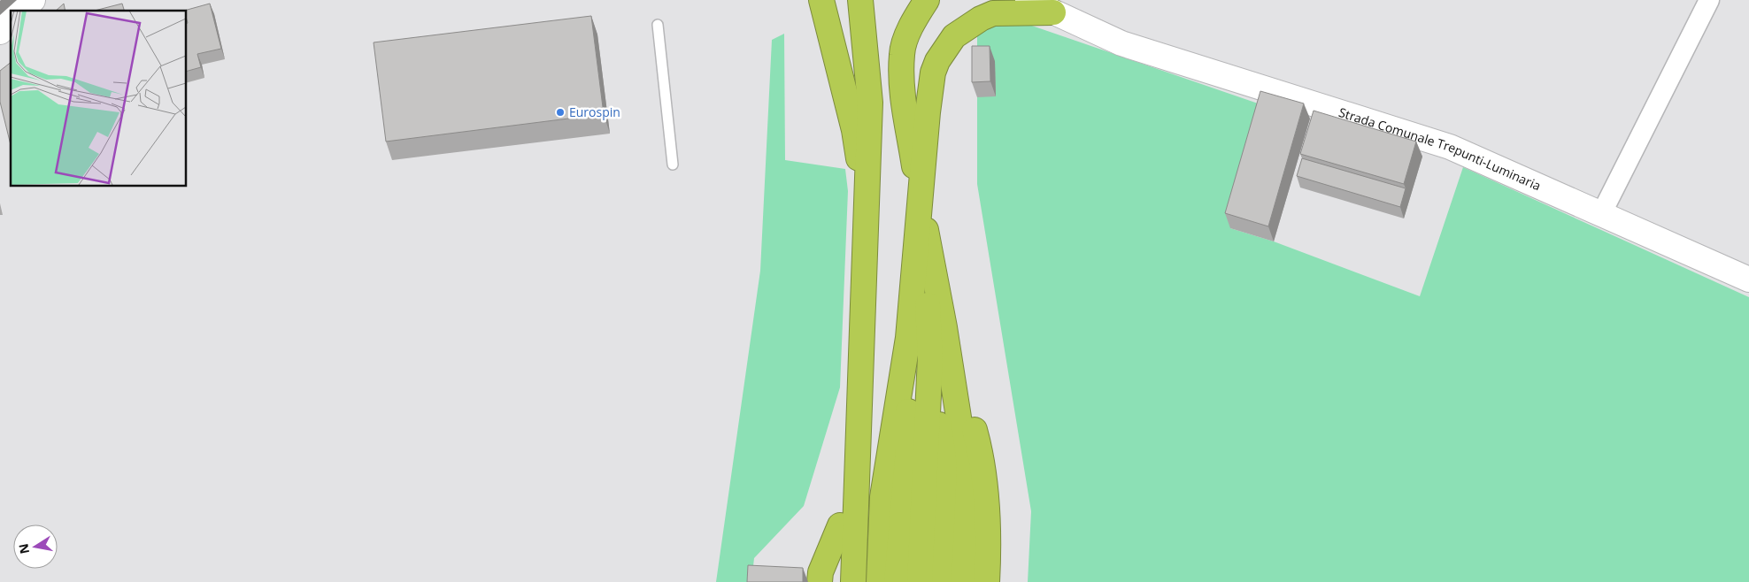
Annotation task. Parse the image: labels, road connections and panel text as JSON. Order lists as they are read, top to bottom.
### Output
{
  "streets": {
    "main road": ["Strada Comunale Trepunti-Luminaria"]
  },
  "places": ["Eurospin"],
  "north": "left"
}
